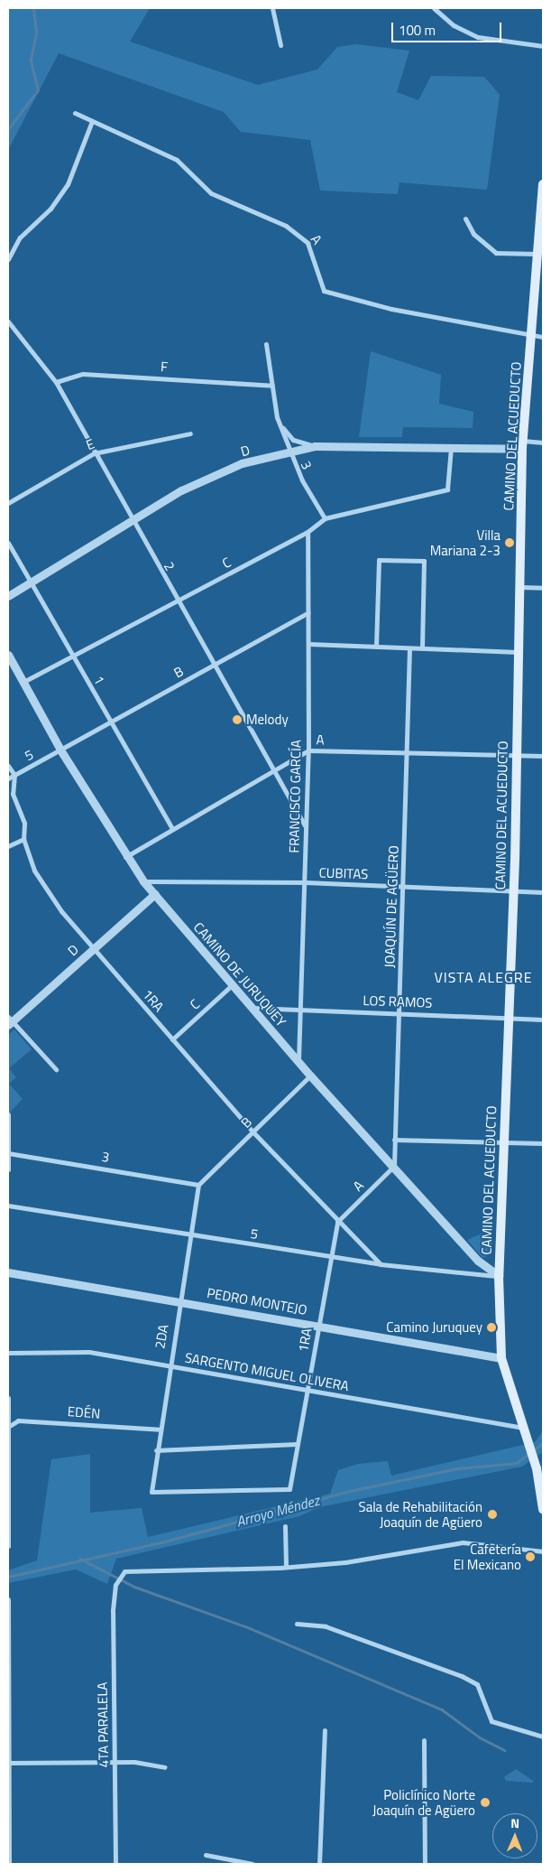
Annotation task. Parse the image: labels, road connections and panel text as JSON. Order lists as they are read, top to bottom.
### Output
{
  "streets": {
    "main road": ["CAMINO DEL ACUEDUCTO"],
    "street": [
      "A",
      "F",
      "E",
      "D",
      "3",
      "C",
      "2",
      "B",
      "1",
      "5",
      "FRANCISCO GARCÍA",
      "CUBITAS",
      "JOAQUÍN DE AGÜERO",
      "CAMINO DE JURUQUEY",
      "1RA",
      "LOS RAMOS",
      "PEDRO MONTEJO",
      "2DA",
      "SARGENTO MIGUEL OLIVERA",
      "EDÉN",
      "4TA PARALELA"
    ]
  },
  "crossings": [
    ["A", "CAMINO DEL ACUEDUCTO"],
    ["A", "2"],
    ["A", "1"],
    ["A", "FRANCISCO GARCÍA"],
    ["A", "JOAQUÍN DE AGÜERO"],
    ["A", "CAMINO DE JURUQUEY"],
    ["A", "1RA"],
    ["F", "3"],
    ["F", "2"],
    ["CAMINO DEL ACUEDUCTO", "D"],
    ["CAMINO DEL ACUEDUCTO", "5"],
    ["CAMINO DEL ACUEDUCTO", "CUBITAS"],
    ["CAMINO DEL ACUEDUCTO", "CAMINO DE JURUQUEY"],
    ["CAMINO DEL ACUEDUCTO", "LOS RAMOS"],
    ["CAMINO DEL ACUEDUCTO", "PEDRO MONTEJO"],
    ["CAMINO DEL ACUEDUCTO", "SARGENTO MIGUEL OLIVERA"],
    ["E", "2"],
    ["D", "3"],
    ["D", "C"],
    ["D", "2"],
    ["D", "1"],
    ["D", "CAMINO DE JURUQUEY"],
    ["D", "1RA"],
    ["3", "C"],
    ["3", "B"],
    ["3", "2DA"],
    ["C", "2"],
    ["C", "1"],
    ["C", "FRANCISCO GARCÍA"],
    ["C", "CAMINO DE JURUQUEY"],
    ["C", "1RA"],
    ["2", "B"],
    ["2", "FRANCISCO GARCÍA"],
    ["B", "1"],
    ["B", "5"],
    ["B", "FRANCISCO GARCÍA"],
    ["B", "CAMINO DE JURUQUEY"],
    ["B", "1RA"],
    ["B", "2DA"],
    ["5", "CAMINO DE JURUQUEY"],
    ["5", "1RA"],
    ["5", "2DA"],
    ["FRANCISCO GARCÍA", "CUBITAS"],
    ["FRANCISCO GARCÍA", "CAMINO DE JURUQUEY"],
    ["FRANCISCO GARCÍA", "LOS RAMOS"],
    ["CUBITAS", "JOAQUÍN DE AGÜERO"],
    ["CUBITAS", "CAMINO DE JURUQUEY"],
    ["JOAQUÍN DE AGÜERO", "CAMINO DE JURUQUEY"],
    ["JOAQUÍN DE AGÜERO", "LOS RAMOS"],
    ["CAMINO DE JURUQUEY", "LOS RAMOS"],
    ["1RA", "PEDRO MONTEJO"],
    ["1RA", "2DA"],
    ["1RA", "SARGENTO MIGUEL OLIVERA"],
    ["PEDRO MONTEJO", "2DA"],
    ["2DA", "SARGENTO MIGUEL OLIVERA"],
    ["2DA", "EDÉN"]
  ],
  "districts": ["VISTA ALEGRE"],
  "water": ["Arroyo Méndez"],
  "places": [
    "Villa Mariana 2-3",
    "Melody",
    "Camino Juruquey",
    "Sala de Rehabilitación Joaquín de Agüero",
    "Cafetería El Mexicano",
    "Policlínico Norte Joaquín de Agüero"
  ],
  "scale_bar": "100 m",
  "north": "top"
}
